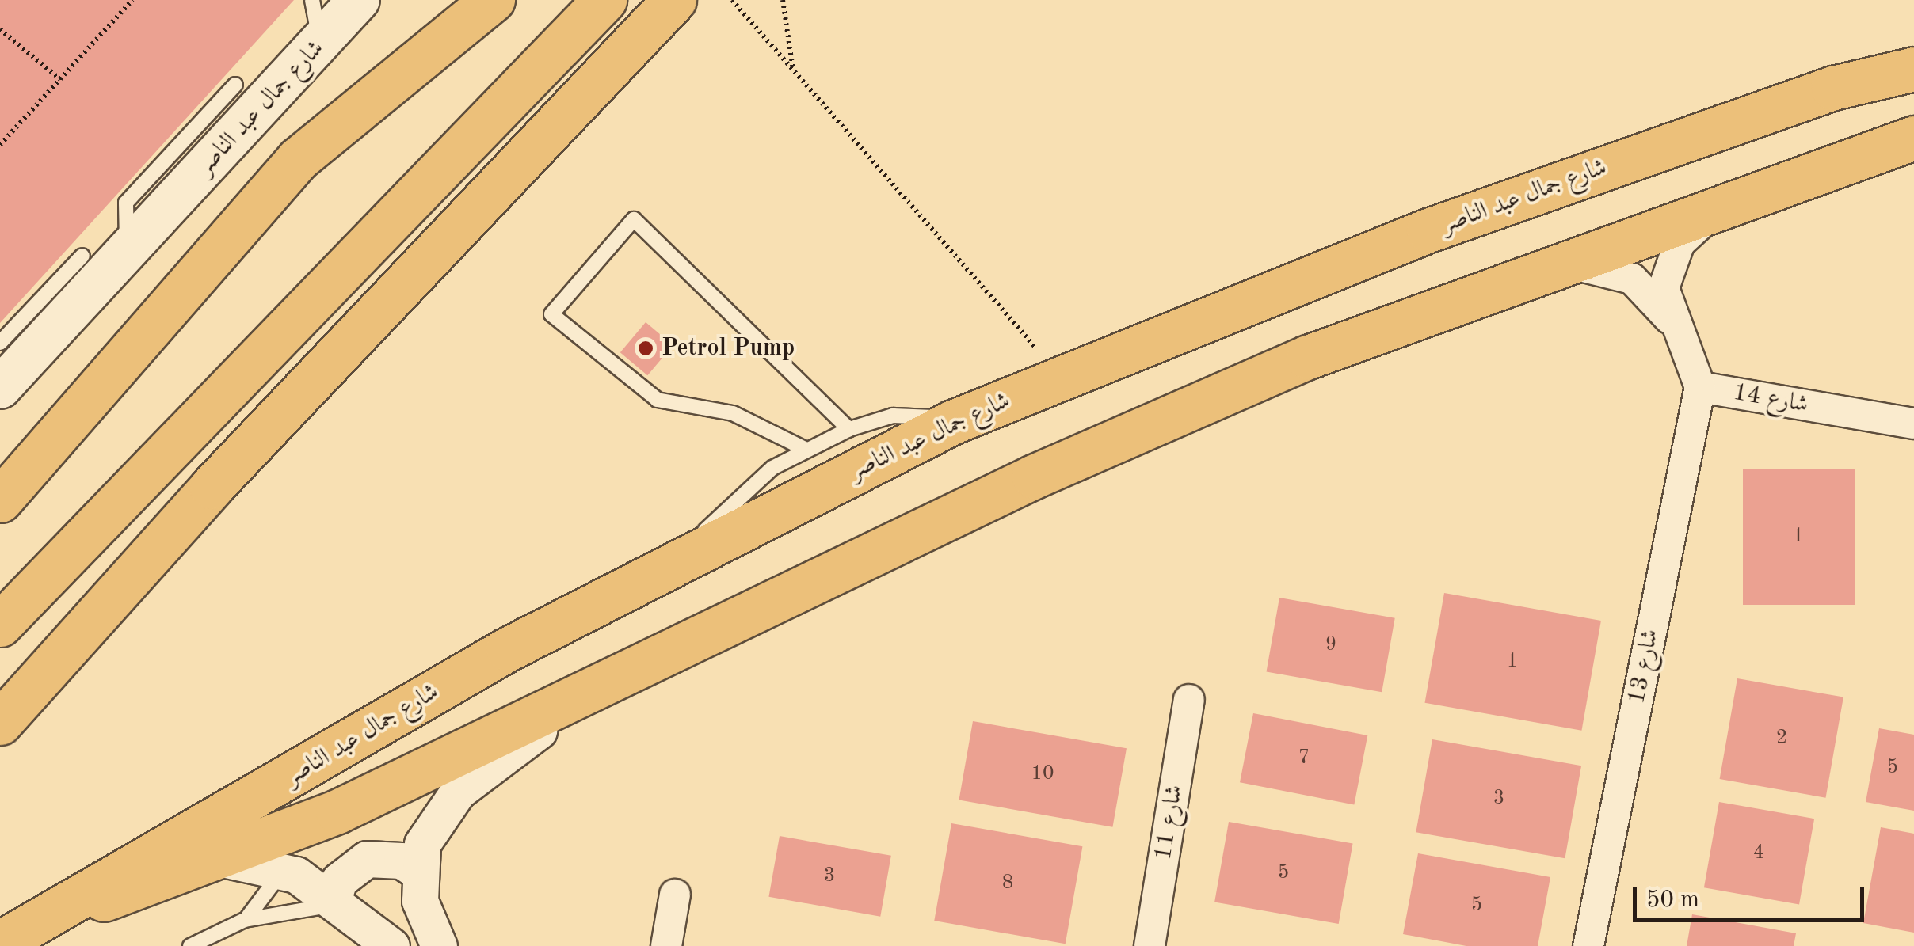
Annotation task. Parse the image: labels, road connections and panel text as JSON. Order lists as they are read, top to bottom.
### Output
{
  "streets": {
    "main road": ["شارع جمال عبد الناصر"],
    "street": ["شارع 14", "شارع 13", "شارع 11"]
  },
  "crossings": [
    ["شارع جمال عبد الناصر", "شارع 14"],
    ["شارع 14", "شارع 13"]
  ],
  "places": ["Petrol Pump"],
  "house_numbers": [
    "1",
    "9",
    "1",
    "2",
    "7",
    "5",
    "10",
    "3",
    "4",
    "5",
    "3",
    "8",
    "5"
  ],
  "scale_bar": "50 m"
}
